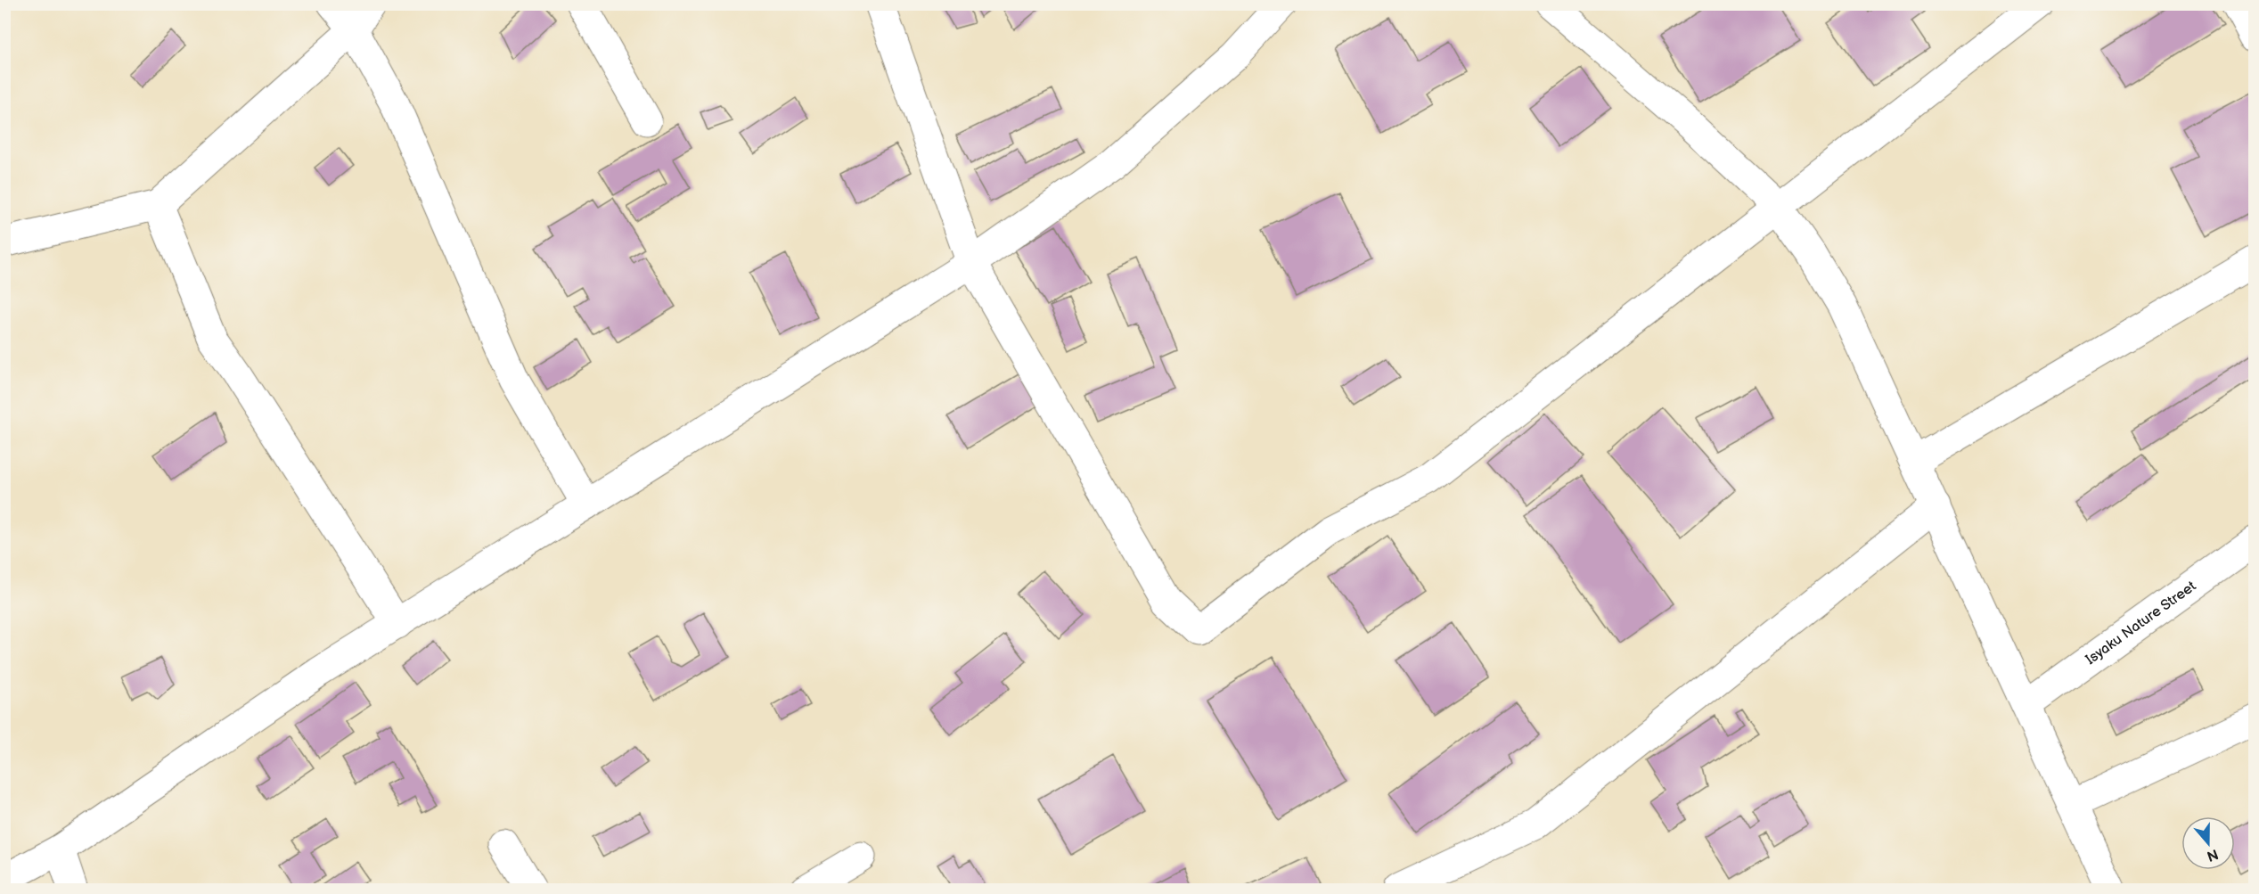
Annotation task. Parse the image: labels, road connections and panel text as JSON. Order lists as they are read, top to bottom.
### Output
{
  "streets": {
    "street": ["Isyaku Nature Street"]
  },
  "north": "bottom"
}
